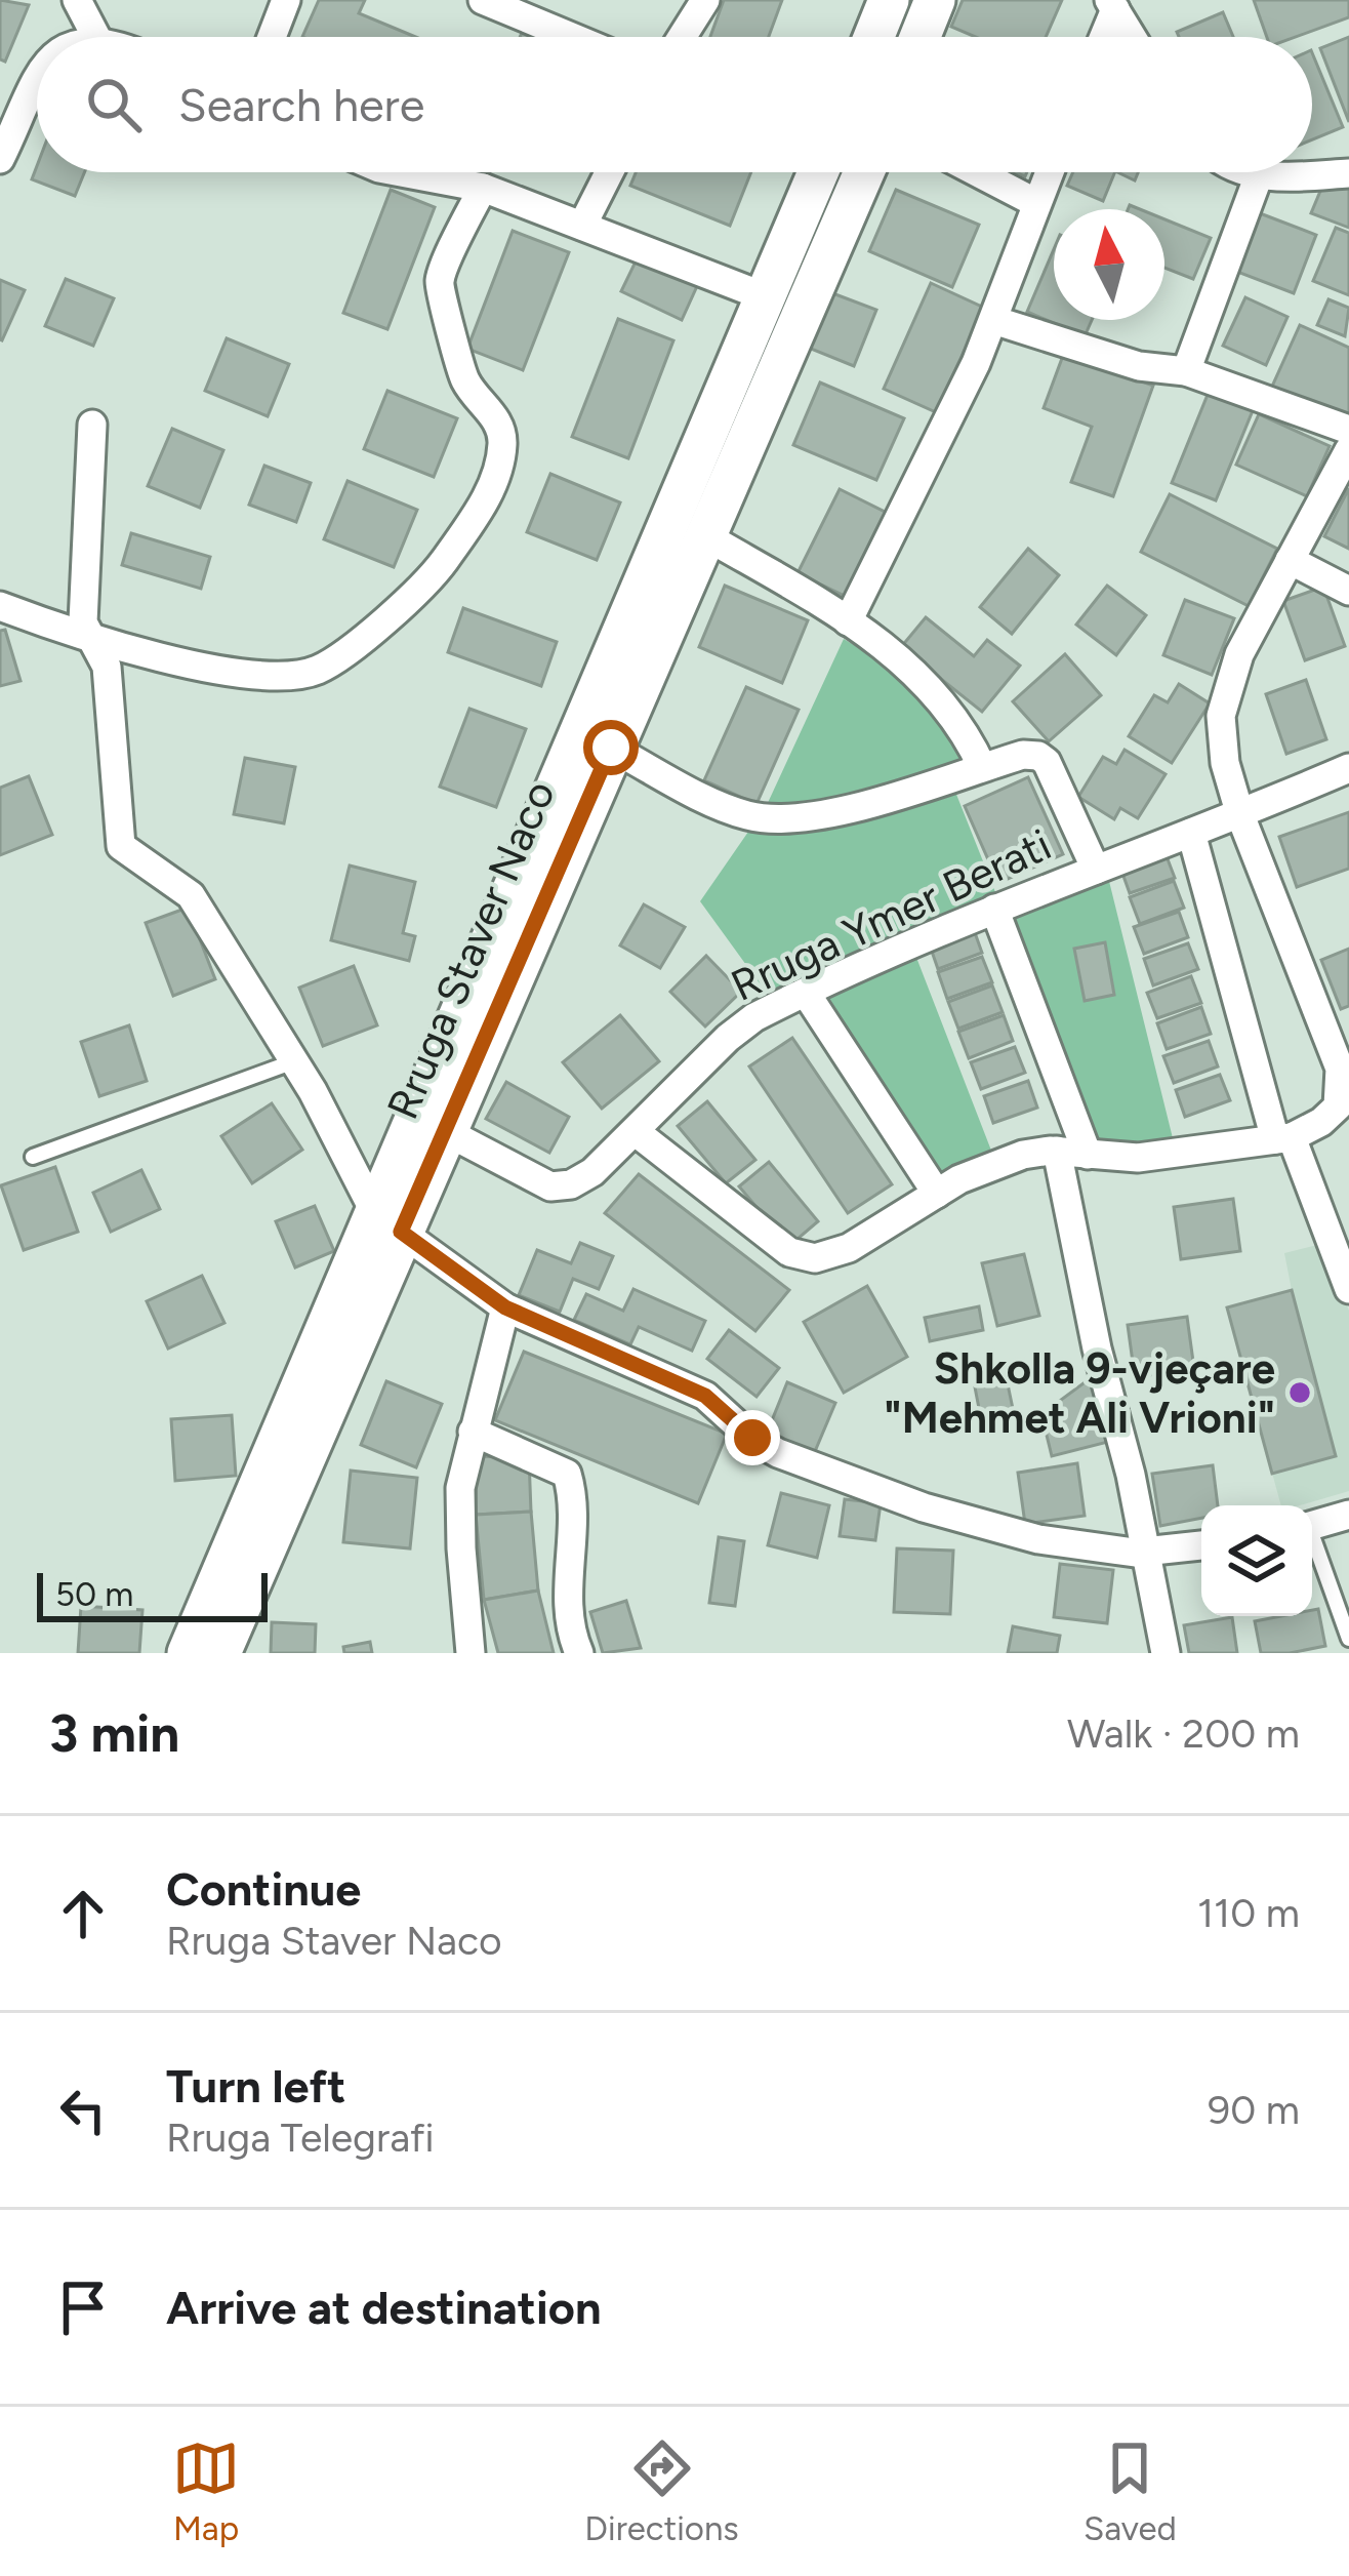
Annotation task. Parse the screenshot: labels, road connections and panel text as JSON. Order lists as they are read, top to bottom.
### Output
{
  "streets": {
    "main road": ["Rruga Staver Naco"],
    "street": ["Rruga Ymer Berati"]
  },
  "crossings": [
    ["Rruga Ymer Berati", "Rruga Staver Naco"]
  ],
  "places": ["Shkolla 9-vjeçare \"Mehmet Ali Vrioni\""],
  "scale_bar": "50 m",
  "north": "top",
  "page": {
    "search": "Search here",
    "scale": "50 m",
    "heading": ["3 min", "Walk · 200 m"],
    "list": [
      ["Continue", "Rruga Staver Naco", "110 m"],
      ["Turn left", "Rruga Telegrafi", "90 m"],
      "Arrive at destination"
    ],
    "nav": ["Map", "Directions", "Saved"]
  }
}
